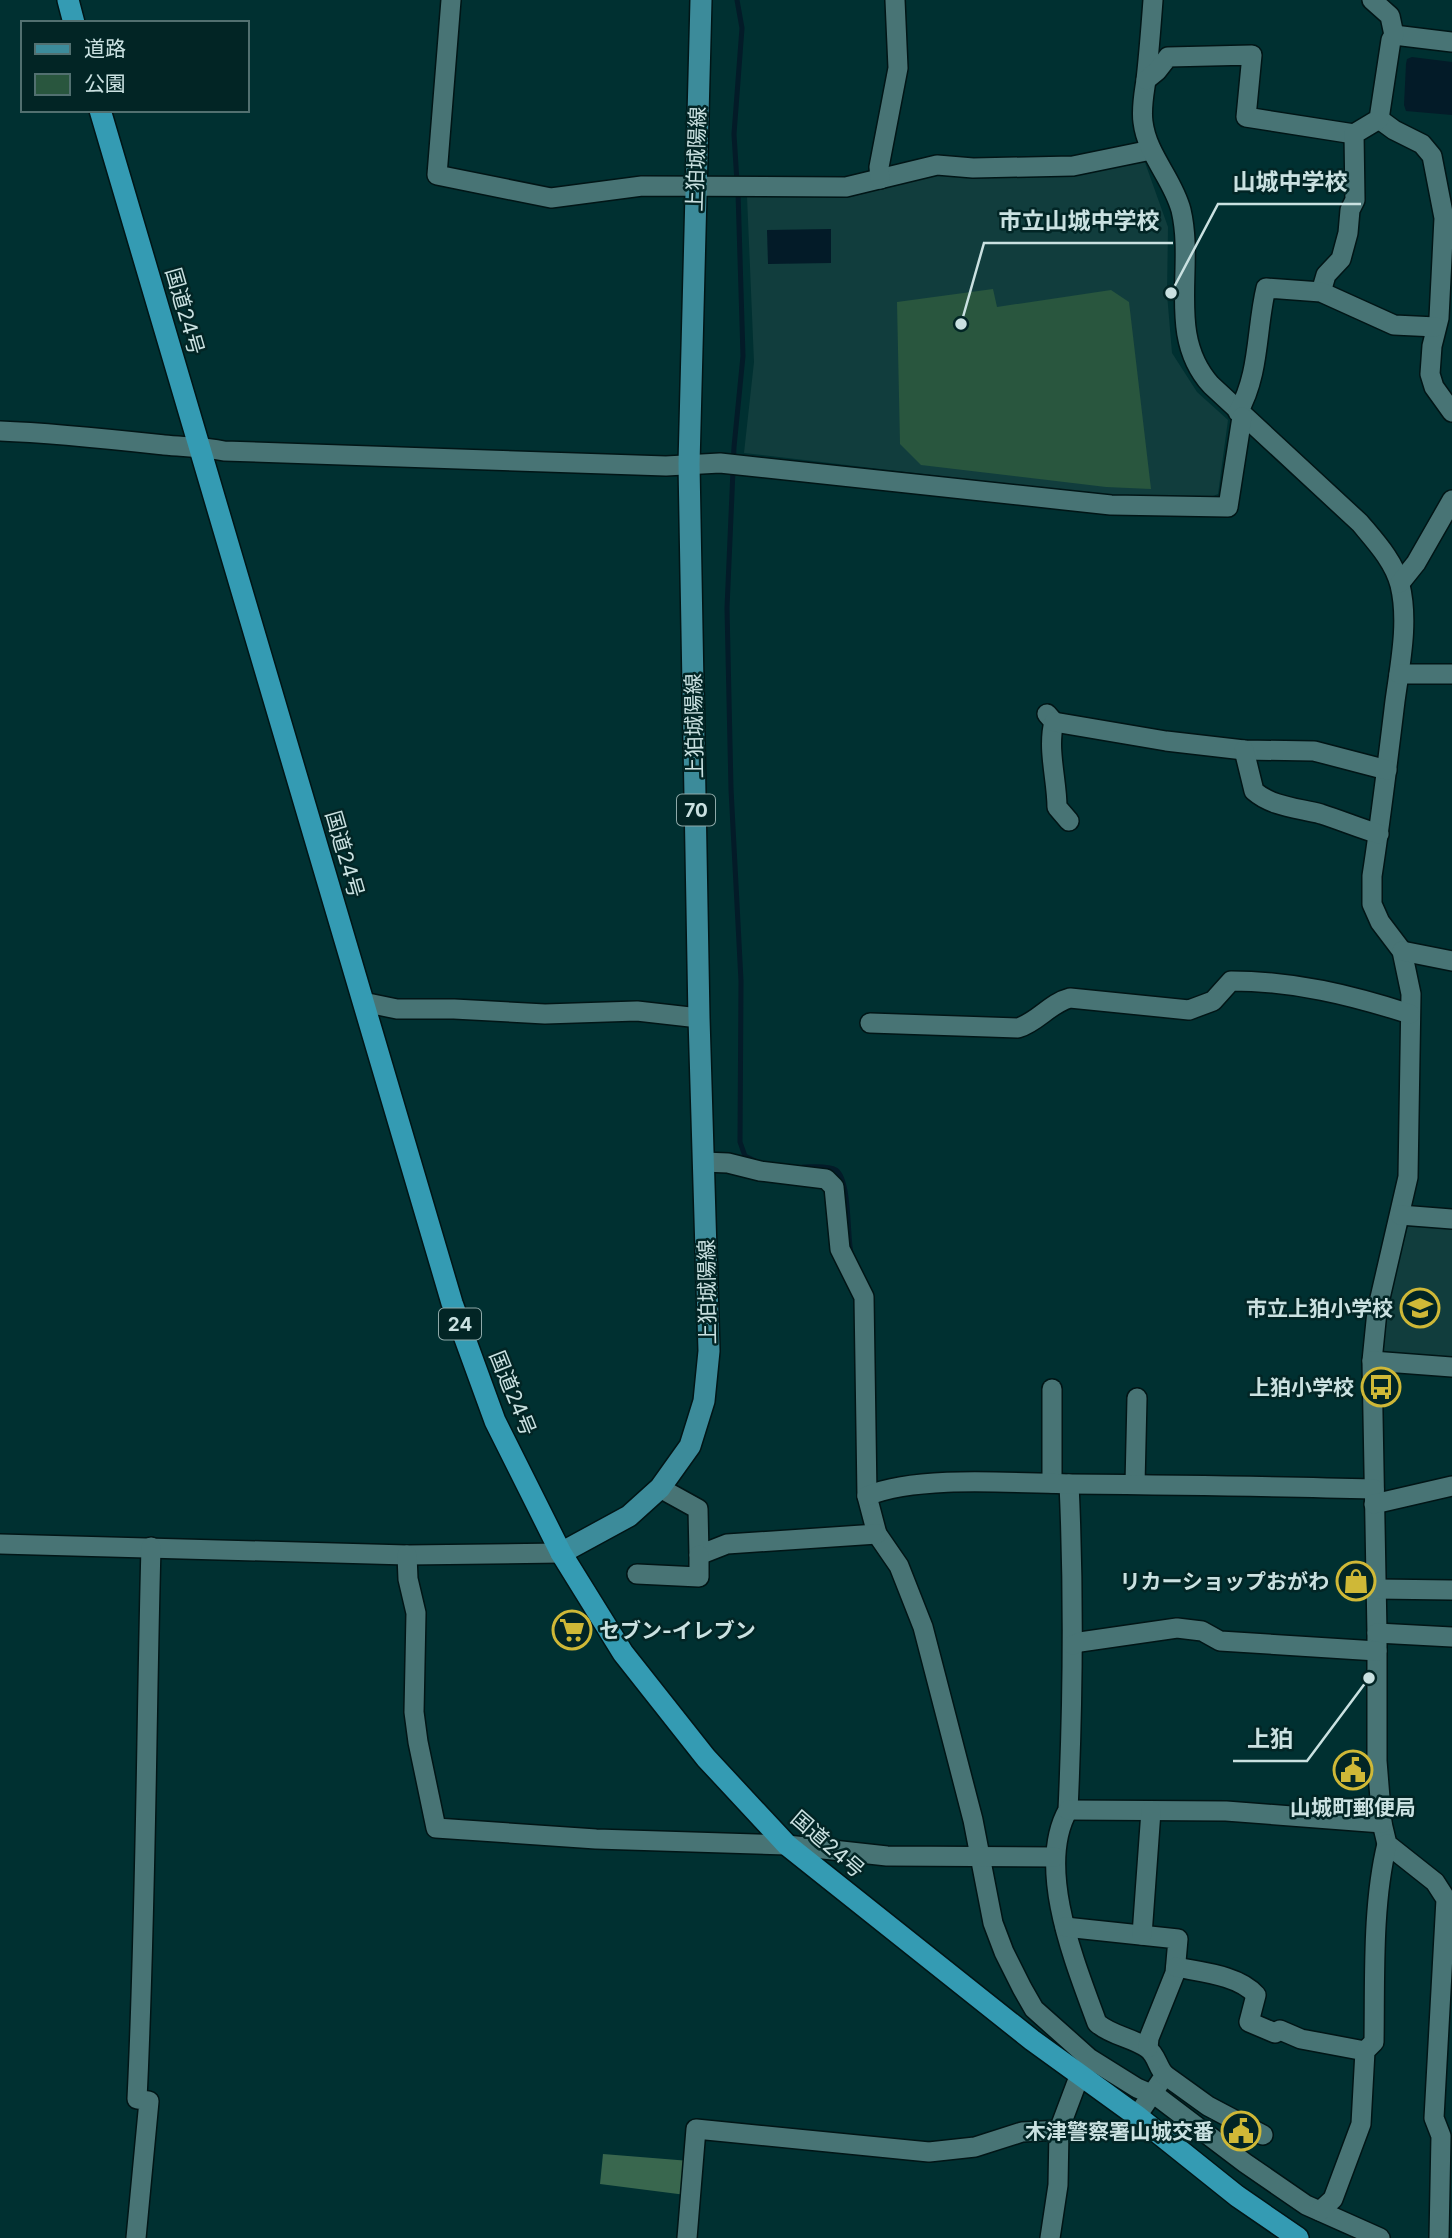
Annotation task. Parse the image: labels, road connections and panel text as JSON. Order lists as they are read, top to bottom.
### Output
{
  "streets": {
    "highway": ["国道24号", "24"],
    "main road": ["上狛城陽線", "70"]
  },
  "crossings": [
    ["上狛城陽線", "国道24号"]
  ],
  "places": {
    "other": ["山城中学校", "市立山城中学校", "上狛"],
    "school or university": ["市立上狛小学校"],
    "bus stop": ["上狛小学校"],
    "shop": ["リカーショップおがわ"],
    "supermarket": ["セブン-イレブン"],
    "public building": ["山城町郵便局", "木津警察署山城交番"]
  },
  "legend": ["道路", "公園"]
}
